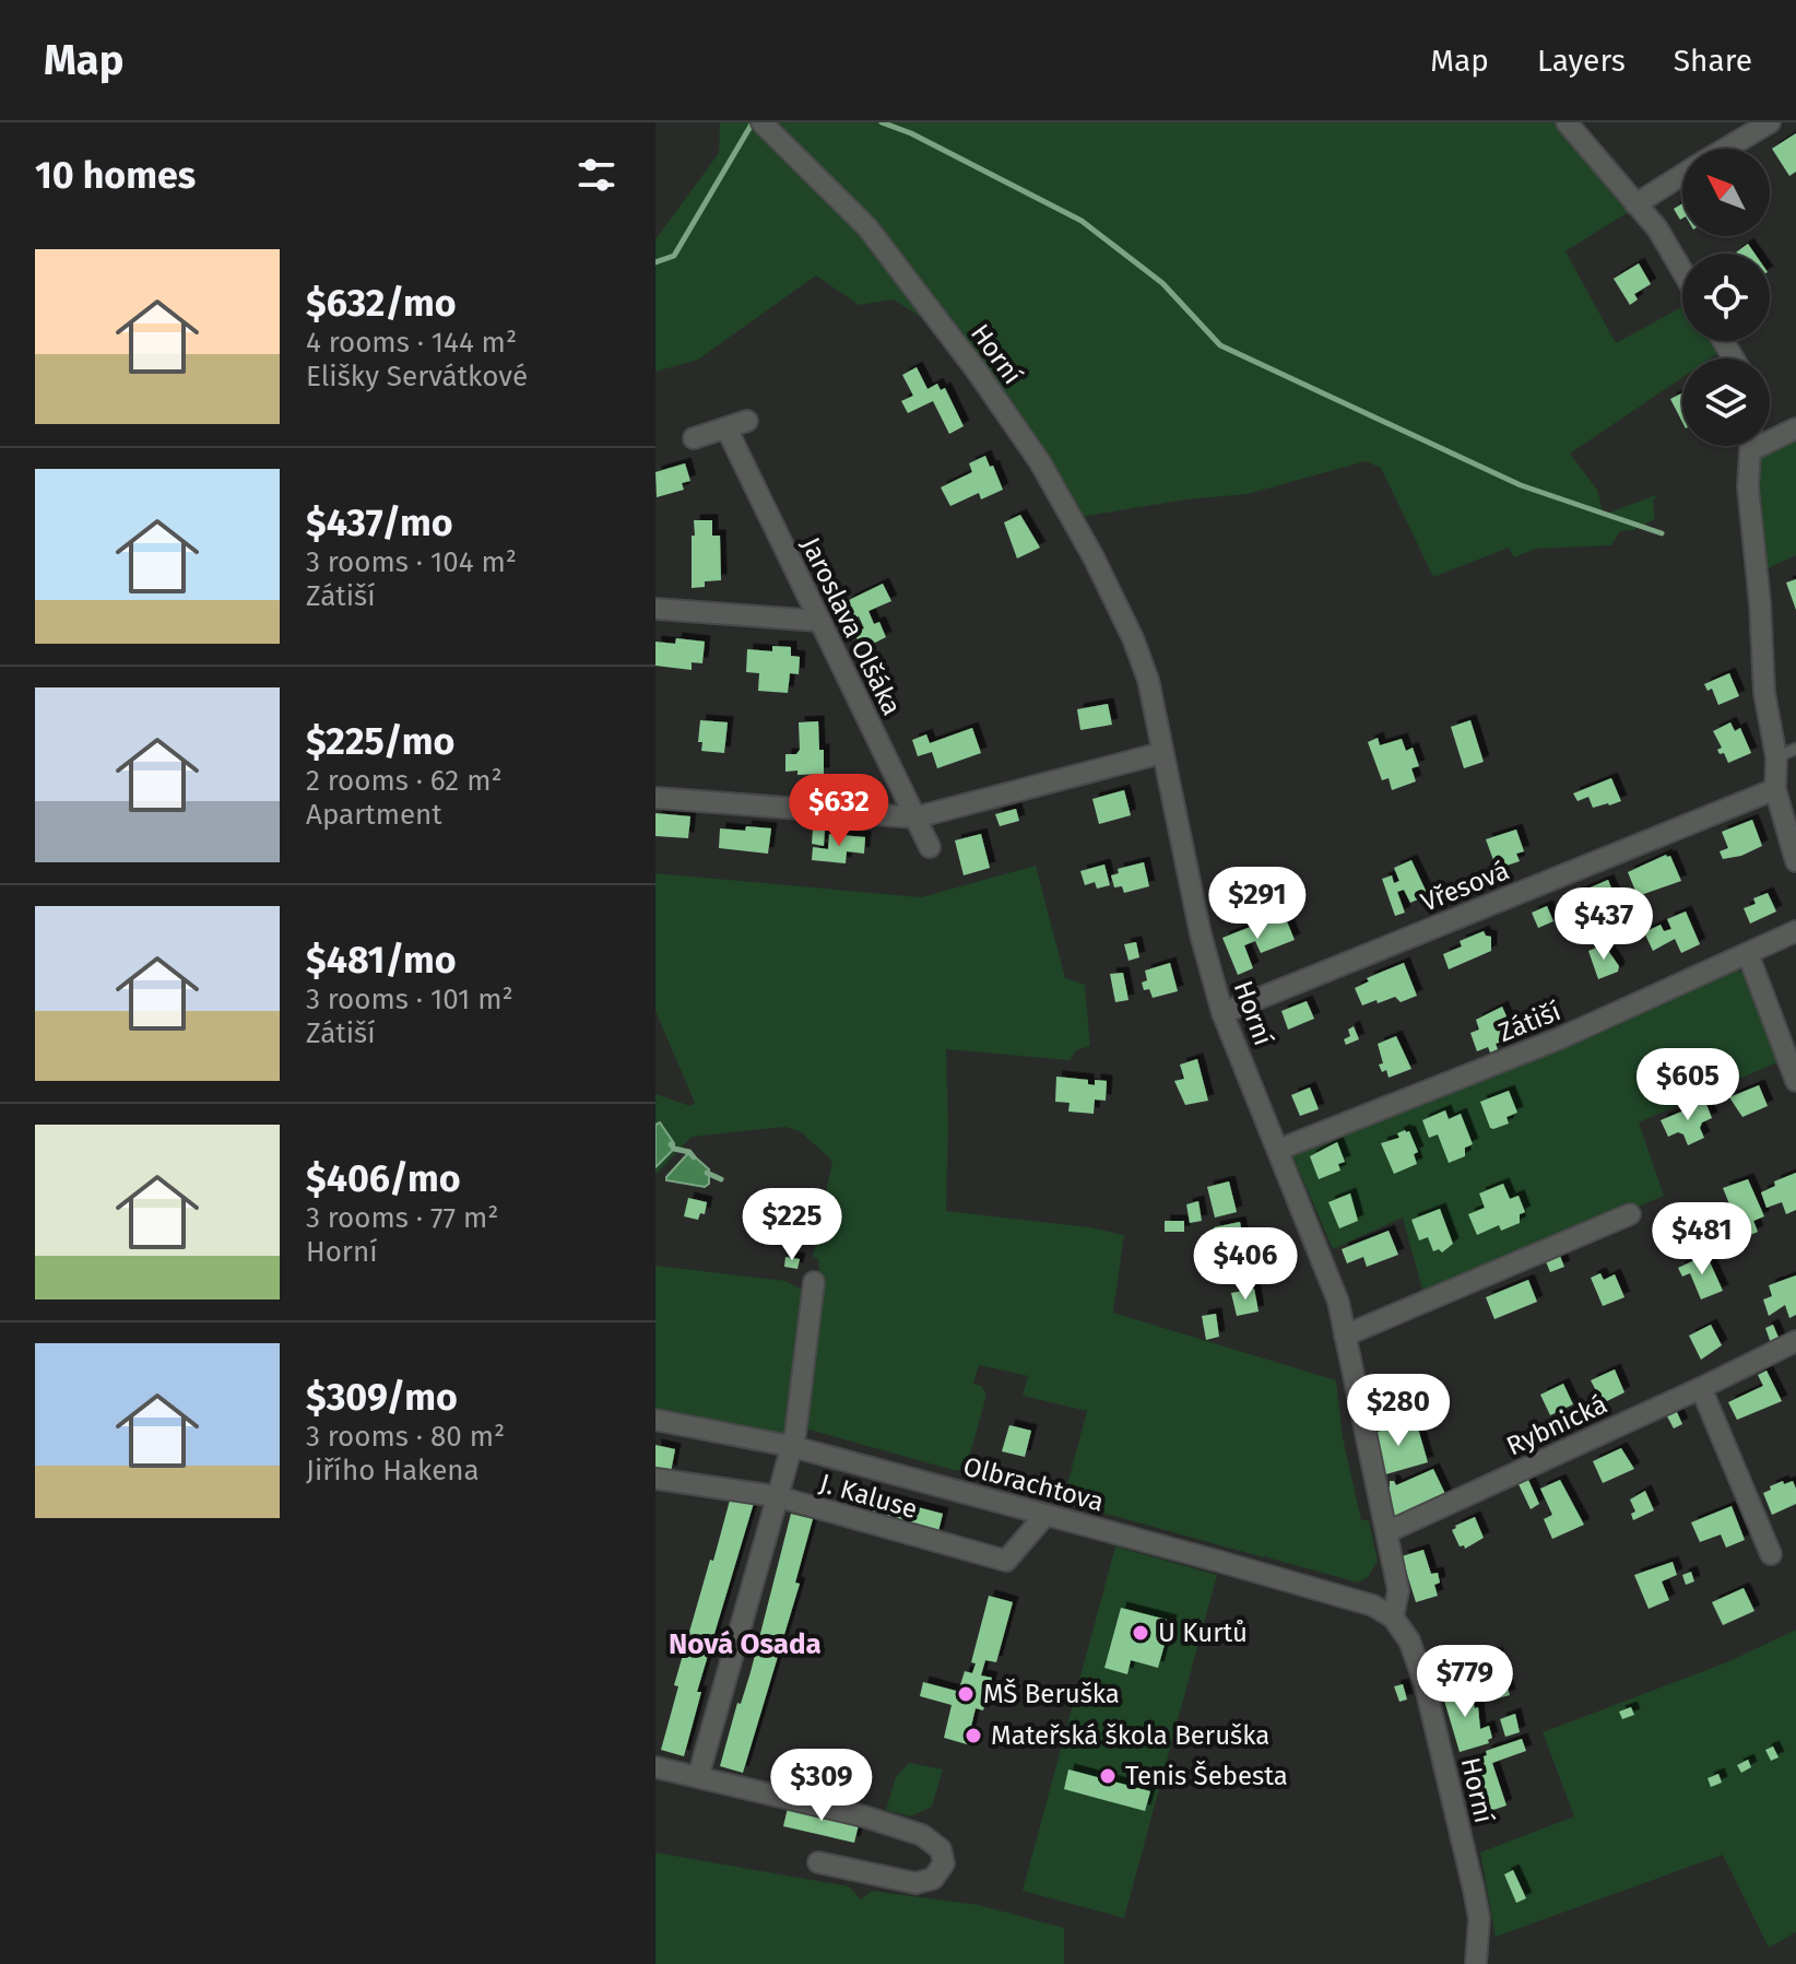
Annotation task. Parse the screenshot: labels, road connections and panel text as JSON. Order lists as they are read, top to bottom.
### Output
{
  "streets": {
    "street": [
      "Horní",
      "Jaroslava Olšáka",
      "Vřesová",
      "Zátiší",
      "Rybnická",
      "Olbrachtova",
      "J. Kaluse"
    ]
  },
  "crossings": [
    ["Horní", "Vřesová"],
    ["Horní", "Zátiší"],
    ["Horní", "Rybnická"],
    ["Horní", "Olbrachtova"],
    ["Olbrachtova", "J. Kaluse"]
  ],
  "districts": ["Nová Osada"],
  "places": [
    "U Kurtů",
    "MŠ Beruška",
    "Mateřská škola Beruška",
    "Tenis Šebesta"
  ],
  "north": "top left",
  "page": {
    "header": "Map",
    "nav": ["Map", "Layers", "Share"],
    "heading": "10 homes",
    "list": [
      {
        "name": "$632/mo",
        "note": "4 rooms · 144 m² · Elišky Servátkové"
      },
      {
        "name": "$437/mo",
        "note": "3 rooms · 104 m² · Zátiší"
      },
      {
        "name": "$225/mo",
        "note": "2 rooms · 62 m² · Apartment"
      },
      {
        "name": "$481/mo",
        "note": "3 rooms · 101 m² · Zátiší"
      },
      {
        "name": "$406/mo",
        "note": "3 rooms · 77 m² · Horní"
      },
      {
        "name": "$309/mo",
        "note": "3 rooms · 80 m² · Jiřího Hakena"
      }
    ],
    "price": [
      "$632",
      "$291",
      "$437",
      "$605",
      "$225",
      "$481",
      "$406",
      "$280",
      "$779",
      "$309"
    ]
  }
}
